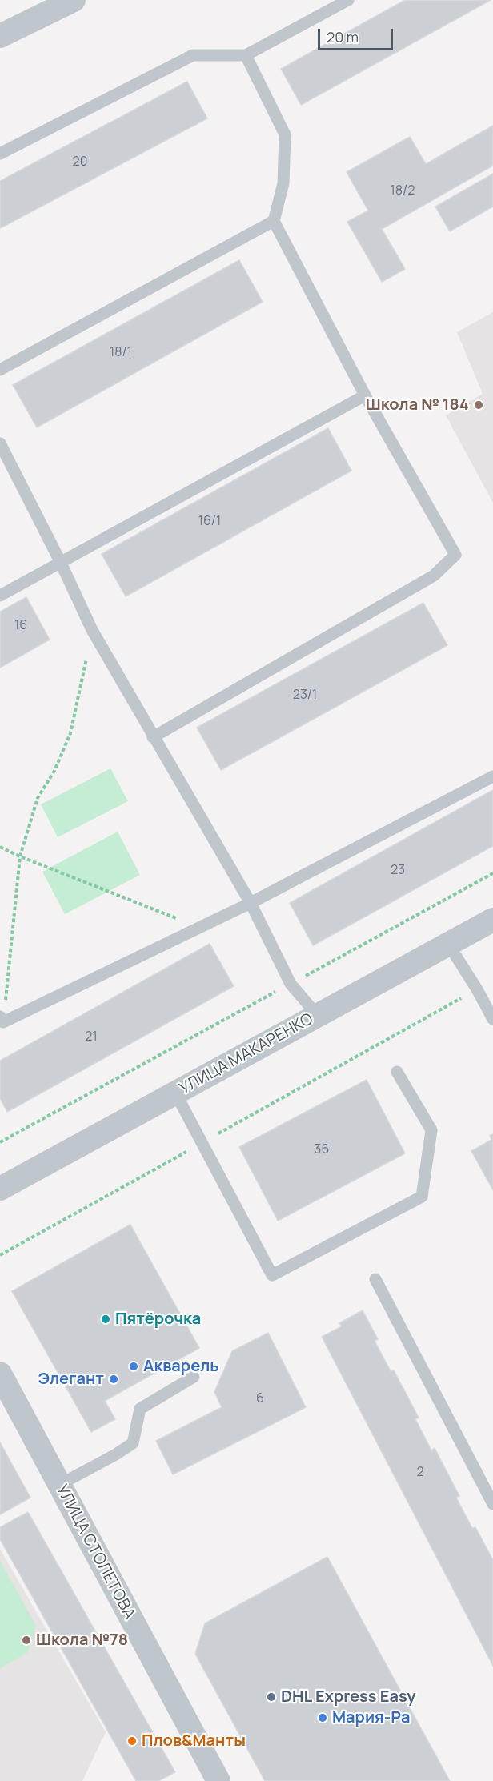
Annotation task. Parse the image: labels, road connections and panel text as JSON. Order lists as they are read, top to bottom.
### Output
{
  "streets": {
    "street": ["УЛИЦА МАКАРЕНКО", "УЛИЦА СТОЛЕТОВА"]
  },
  "places": [
    "Школа № 184",
    "Пятёрочка",
    "Акварель",
    "Элегант",
    "Школа №78",
    "DHL Express Easy",
    "Мария-Ра",
    "Плов&Манты"
  ],
  "house_numbers": [
    "20",
    "18/2",
    "18/1",
    "16/1",
    "16",
    "23/1",
    "23",
    "21",
    "36",
    "6",
    "2"
  ],
  "scale_bar": "20 m"
}
